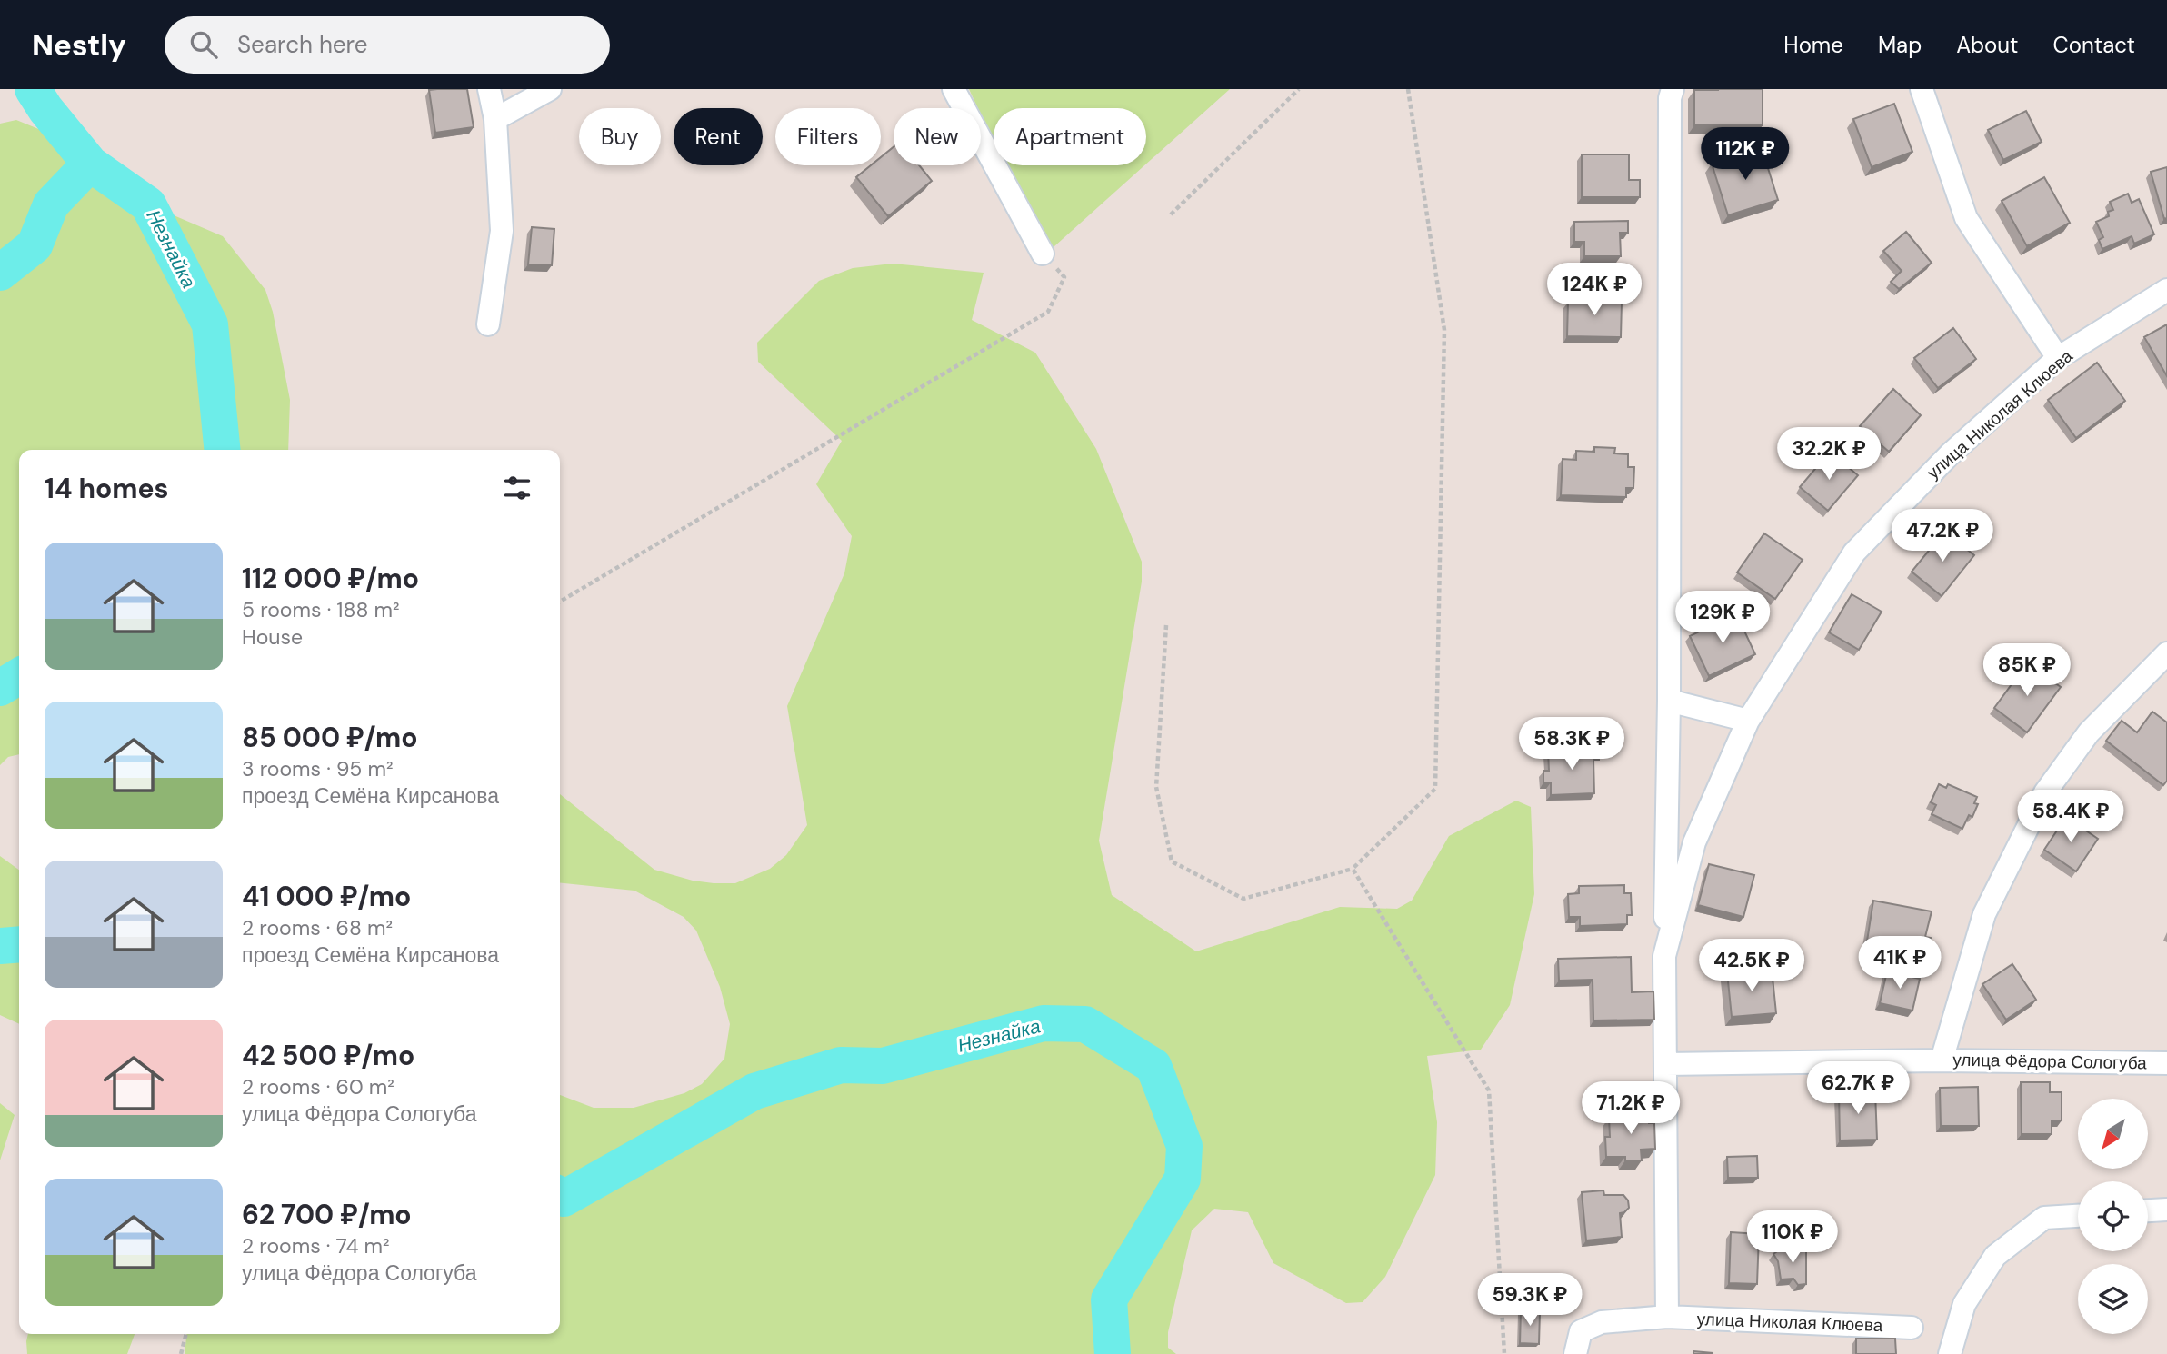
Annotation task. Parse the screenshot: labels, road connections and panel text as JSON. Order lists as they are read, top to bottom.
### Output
{
  "streets": {
    "street": ["улица Николая Клюева", "улица Фёдора Сологуба"]
  },
  "crossings": [
    ["улица Николая Клюева", "улица Фёдора Сологуба"]
  ],
  "water": ["Незнайка"],
  "north": "bottom left",
  "page": {
    "header": "Nestly",
    "search": "Search here",
    "nav": [
      "Home",
      "Map",
      "About",
      "Contact"
    ],
    "chip": [
      "Buy",
      "Rent",
      "Filters",
      "New",
      "Apartment"
    ],
    "price": [
      "112K ₽",
      "124K ₽",
      "32.2K ₽",
      "47.2K ₽",
      "129K ₽",
      "85K ₽",
      "58.3K ₽",
      "58.4K ₽",
      "41K ₽",
      "42.5K ₽",
      "62.7K ₽",
      "71.2K ₽",
      "110K ₽",
      "59.3K ₽"
    ],
    "heading": "14 homes",
    "list": [
      {
        "name": "112 000 ₽/mo",
        "note": "5 rooms · 188 m² · House"
      },
      {
        "name": "85 000 ₽/mo",
        "note": "3 rooms · 95 m² · проезд Семёна Кирсанова"
      },
      {
        "name": "41 000 ₽/mo",
        "note": "2 rooms · 68 m² · проезд Семёна Кирсанова"
      },
      {
        "name": "42 500 ₽/mo",
        "note": "2 rooms · 60 m² · улица Фёдора Сологуба"
      },
      {
        "name": "62 700 ₽/mo",
        "note": "2 rooms · 74 m² · улица Фёдора Сологуба"
      }
    ]
  }
}
